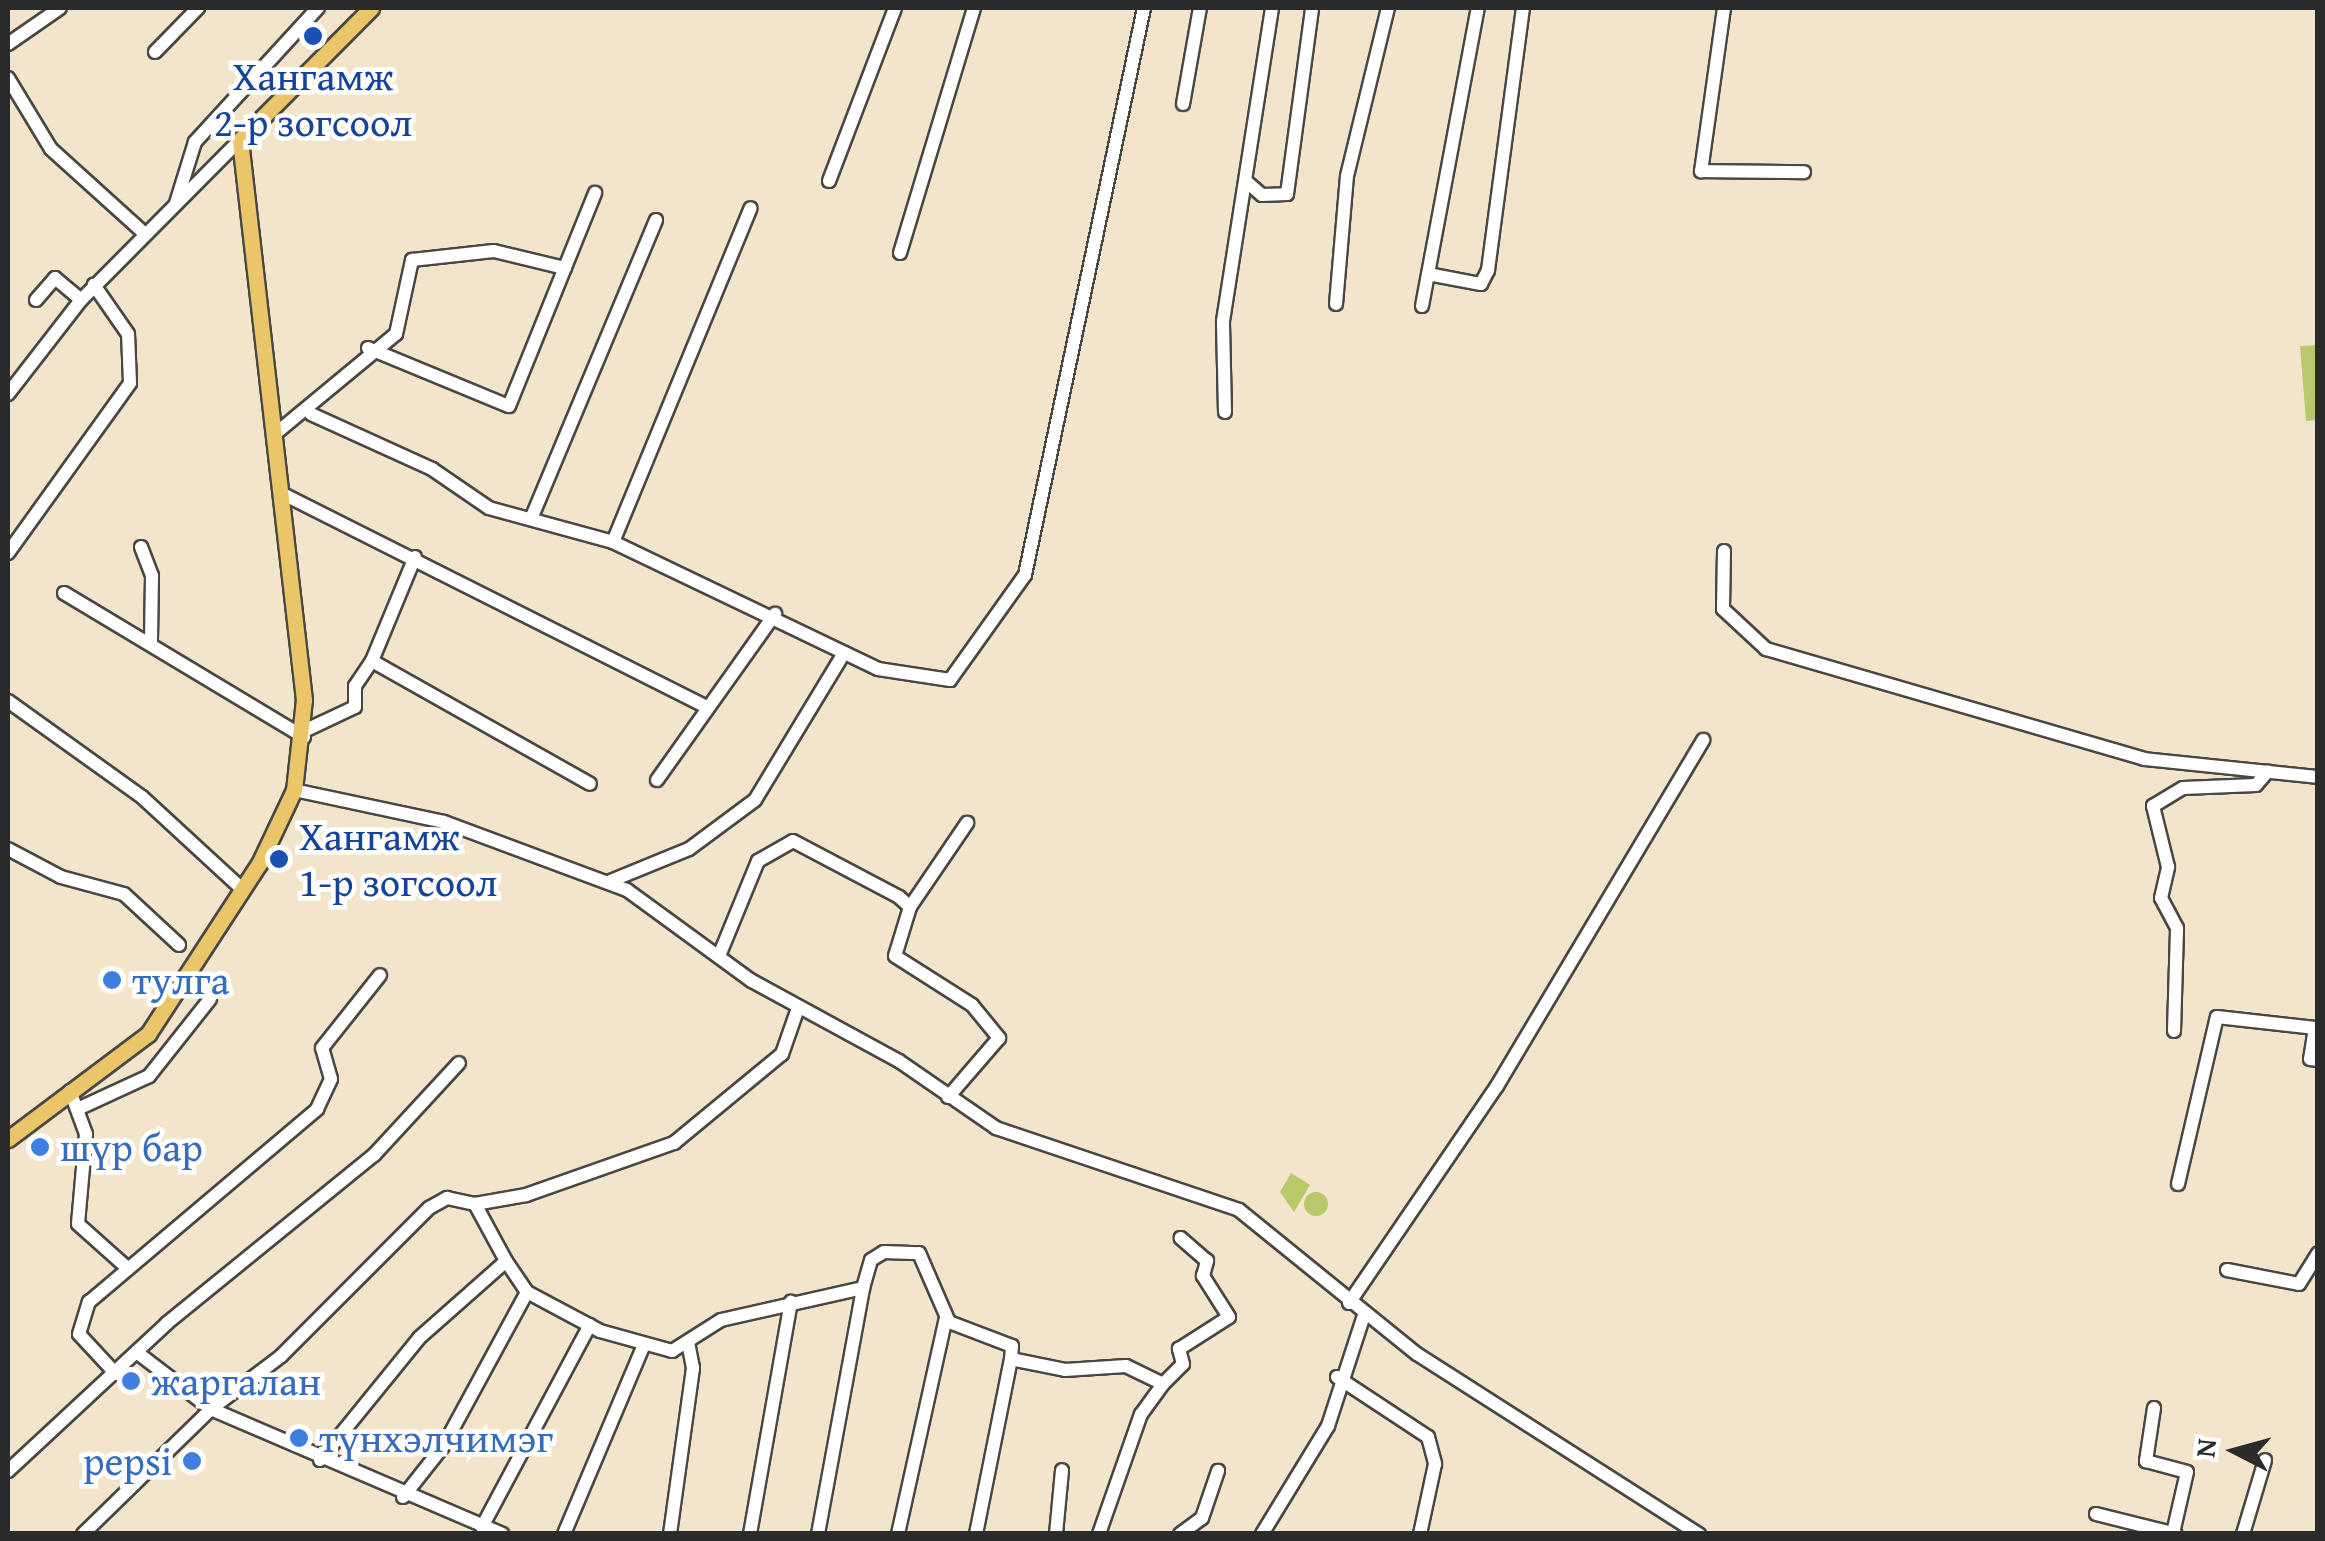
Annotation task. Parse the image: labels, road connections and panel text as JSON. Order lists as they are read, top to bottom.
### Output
{
  "places": [
    "Хангамж 2-р зогсоол",
    "Хангамж 1-р зогсоол",
    "тулга",
    "шүр бар",
    "жаргалан",
    "түнхэлчимэг",
    "pepsi"
  ],
  "north": "left"
}
